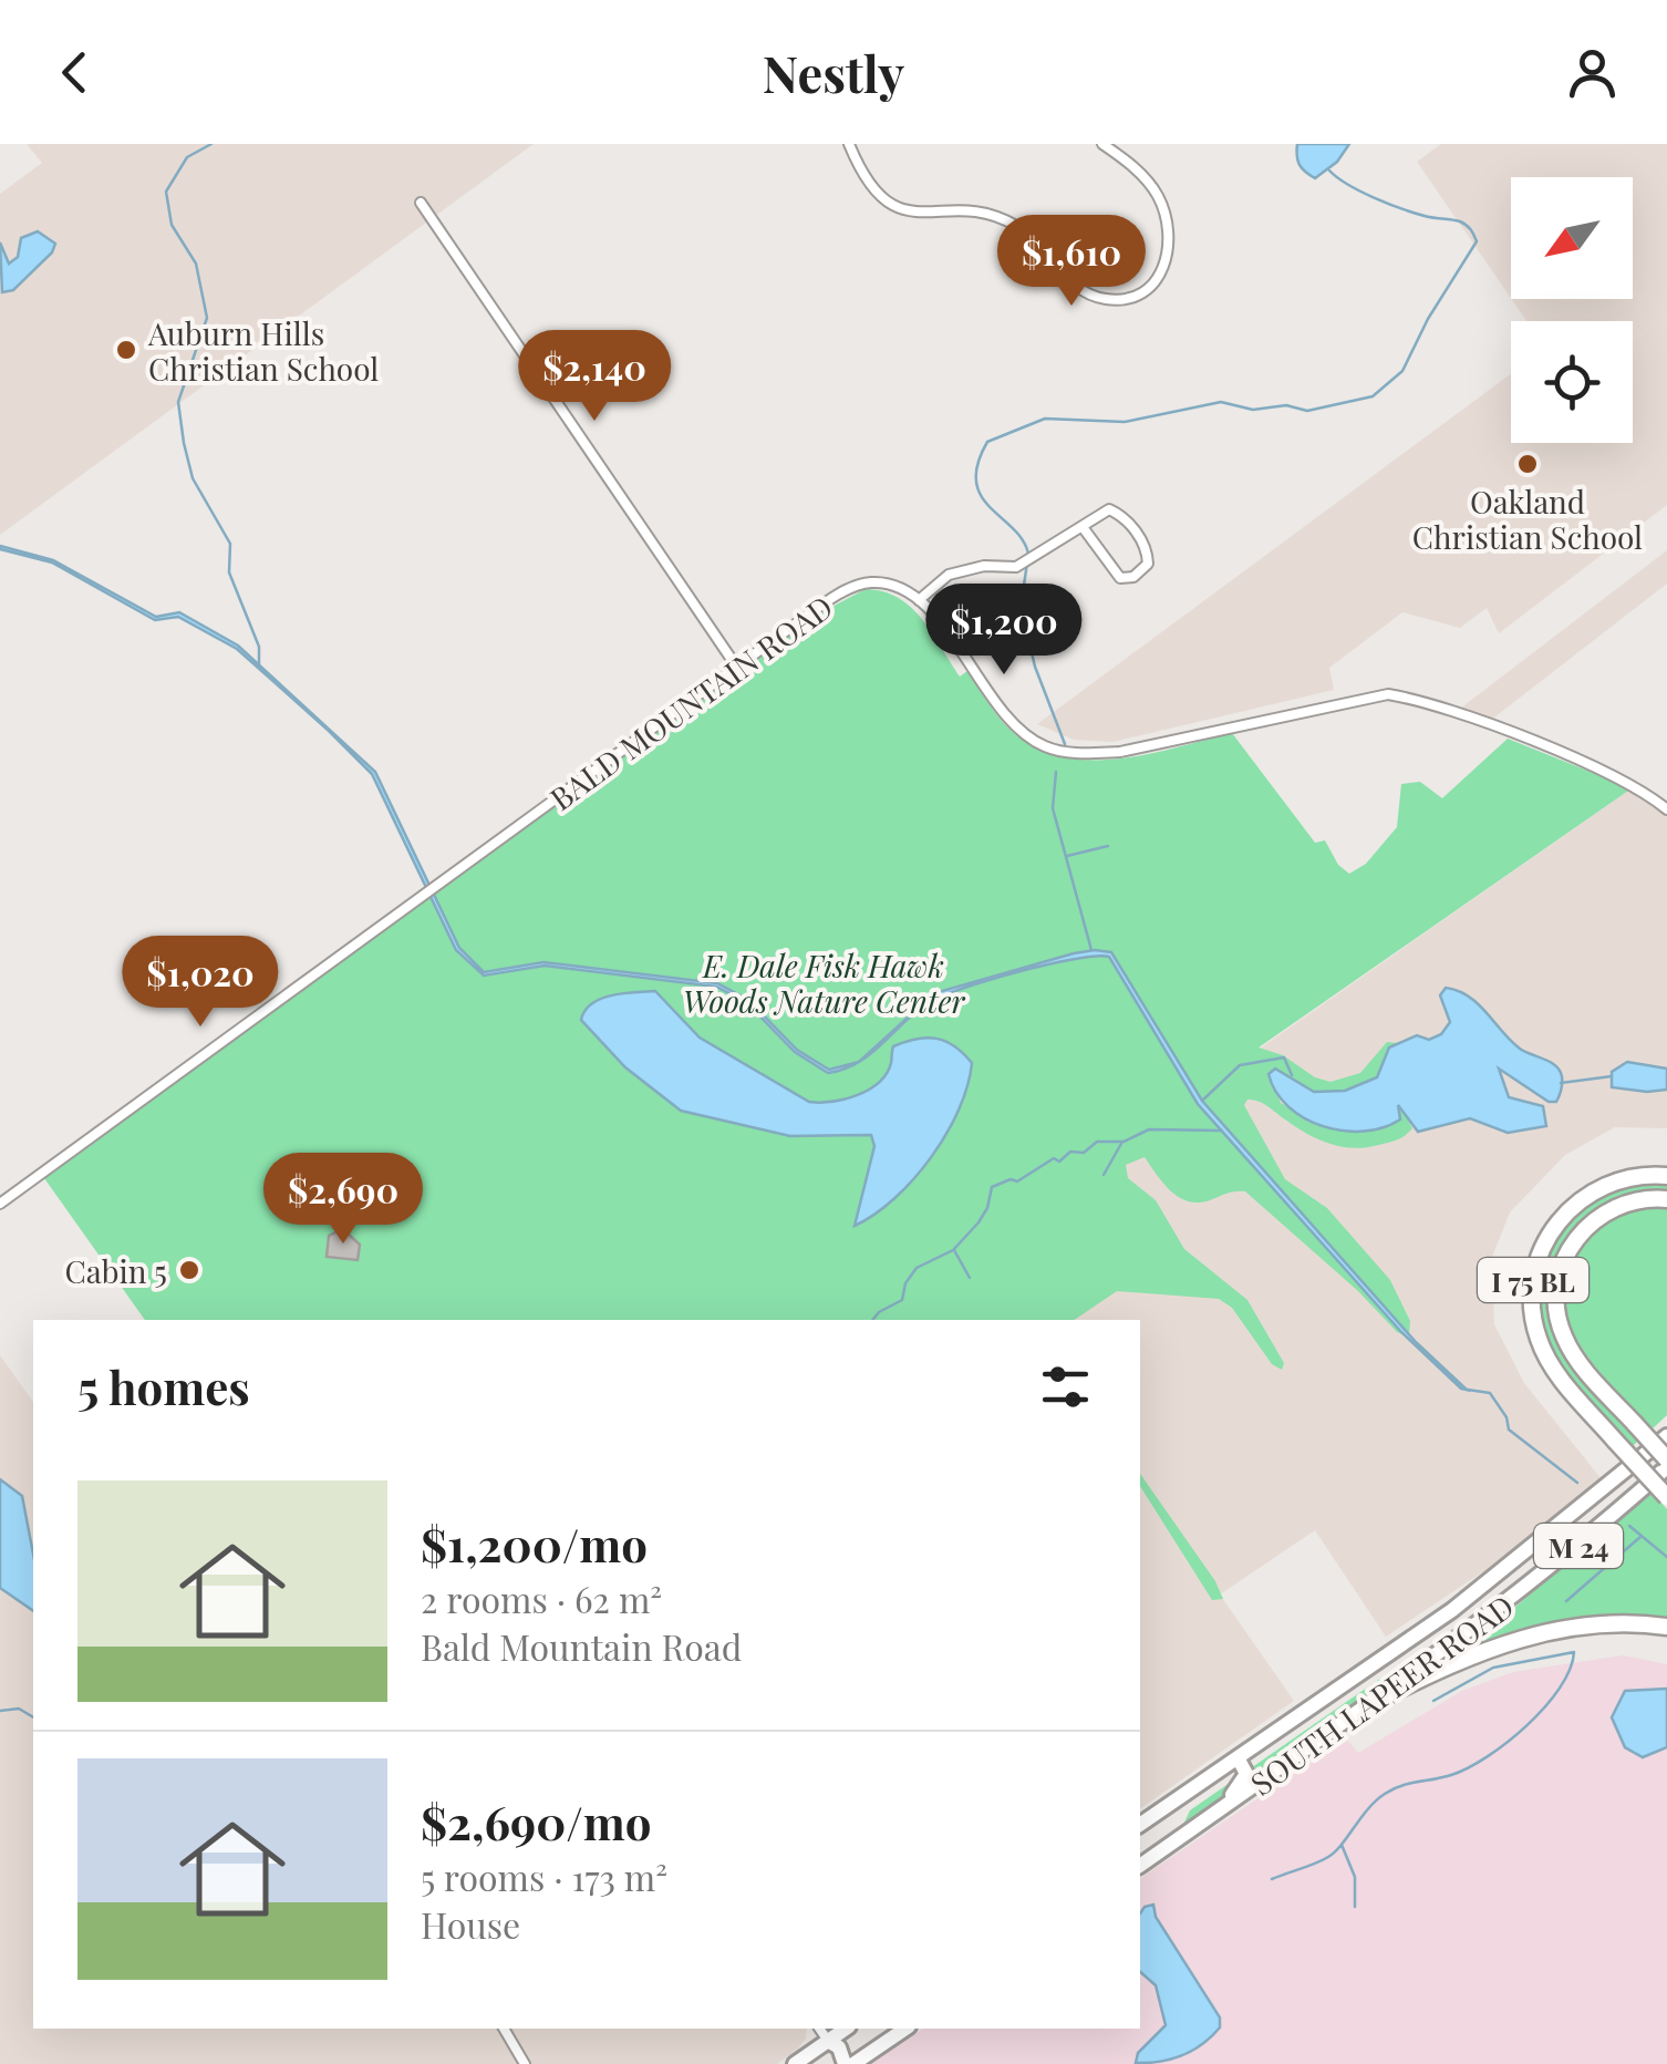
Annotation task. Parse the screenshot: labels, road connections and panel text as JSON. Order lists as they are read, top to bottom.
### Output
{
  "streets": {
    "highway": ["I 75 BL"],
    "main road": ["M 24", "SOUTH LAPEER ROAD"],
    "street": ["BALD MOUNTAIN ROAD"]
  },
  "parks": ["E. Dale Fisk Hawk Woods Nature Center"],
  "places": ["Auburn Hills Christian School", "Oakland Christian School", "Cabin 5"],
  "north": "bottom left",
  "page": {
    "header": "Nestly",
    "price": [
      "$1,610",
      "$2,140",
      "$1,200",
      "$1,020",
      "$2,690"
    ],
    "heading": "5 homes",
    "list": [
      {
        "name": "$1,200/mo",
        "note": "2 rooms · 62 m² · Bald Mountain Road"
      },
      {
        "name": "$2,690/mo",
        "note": "5 rooms · 173 m² · House"
      }
    ]
  }
}
